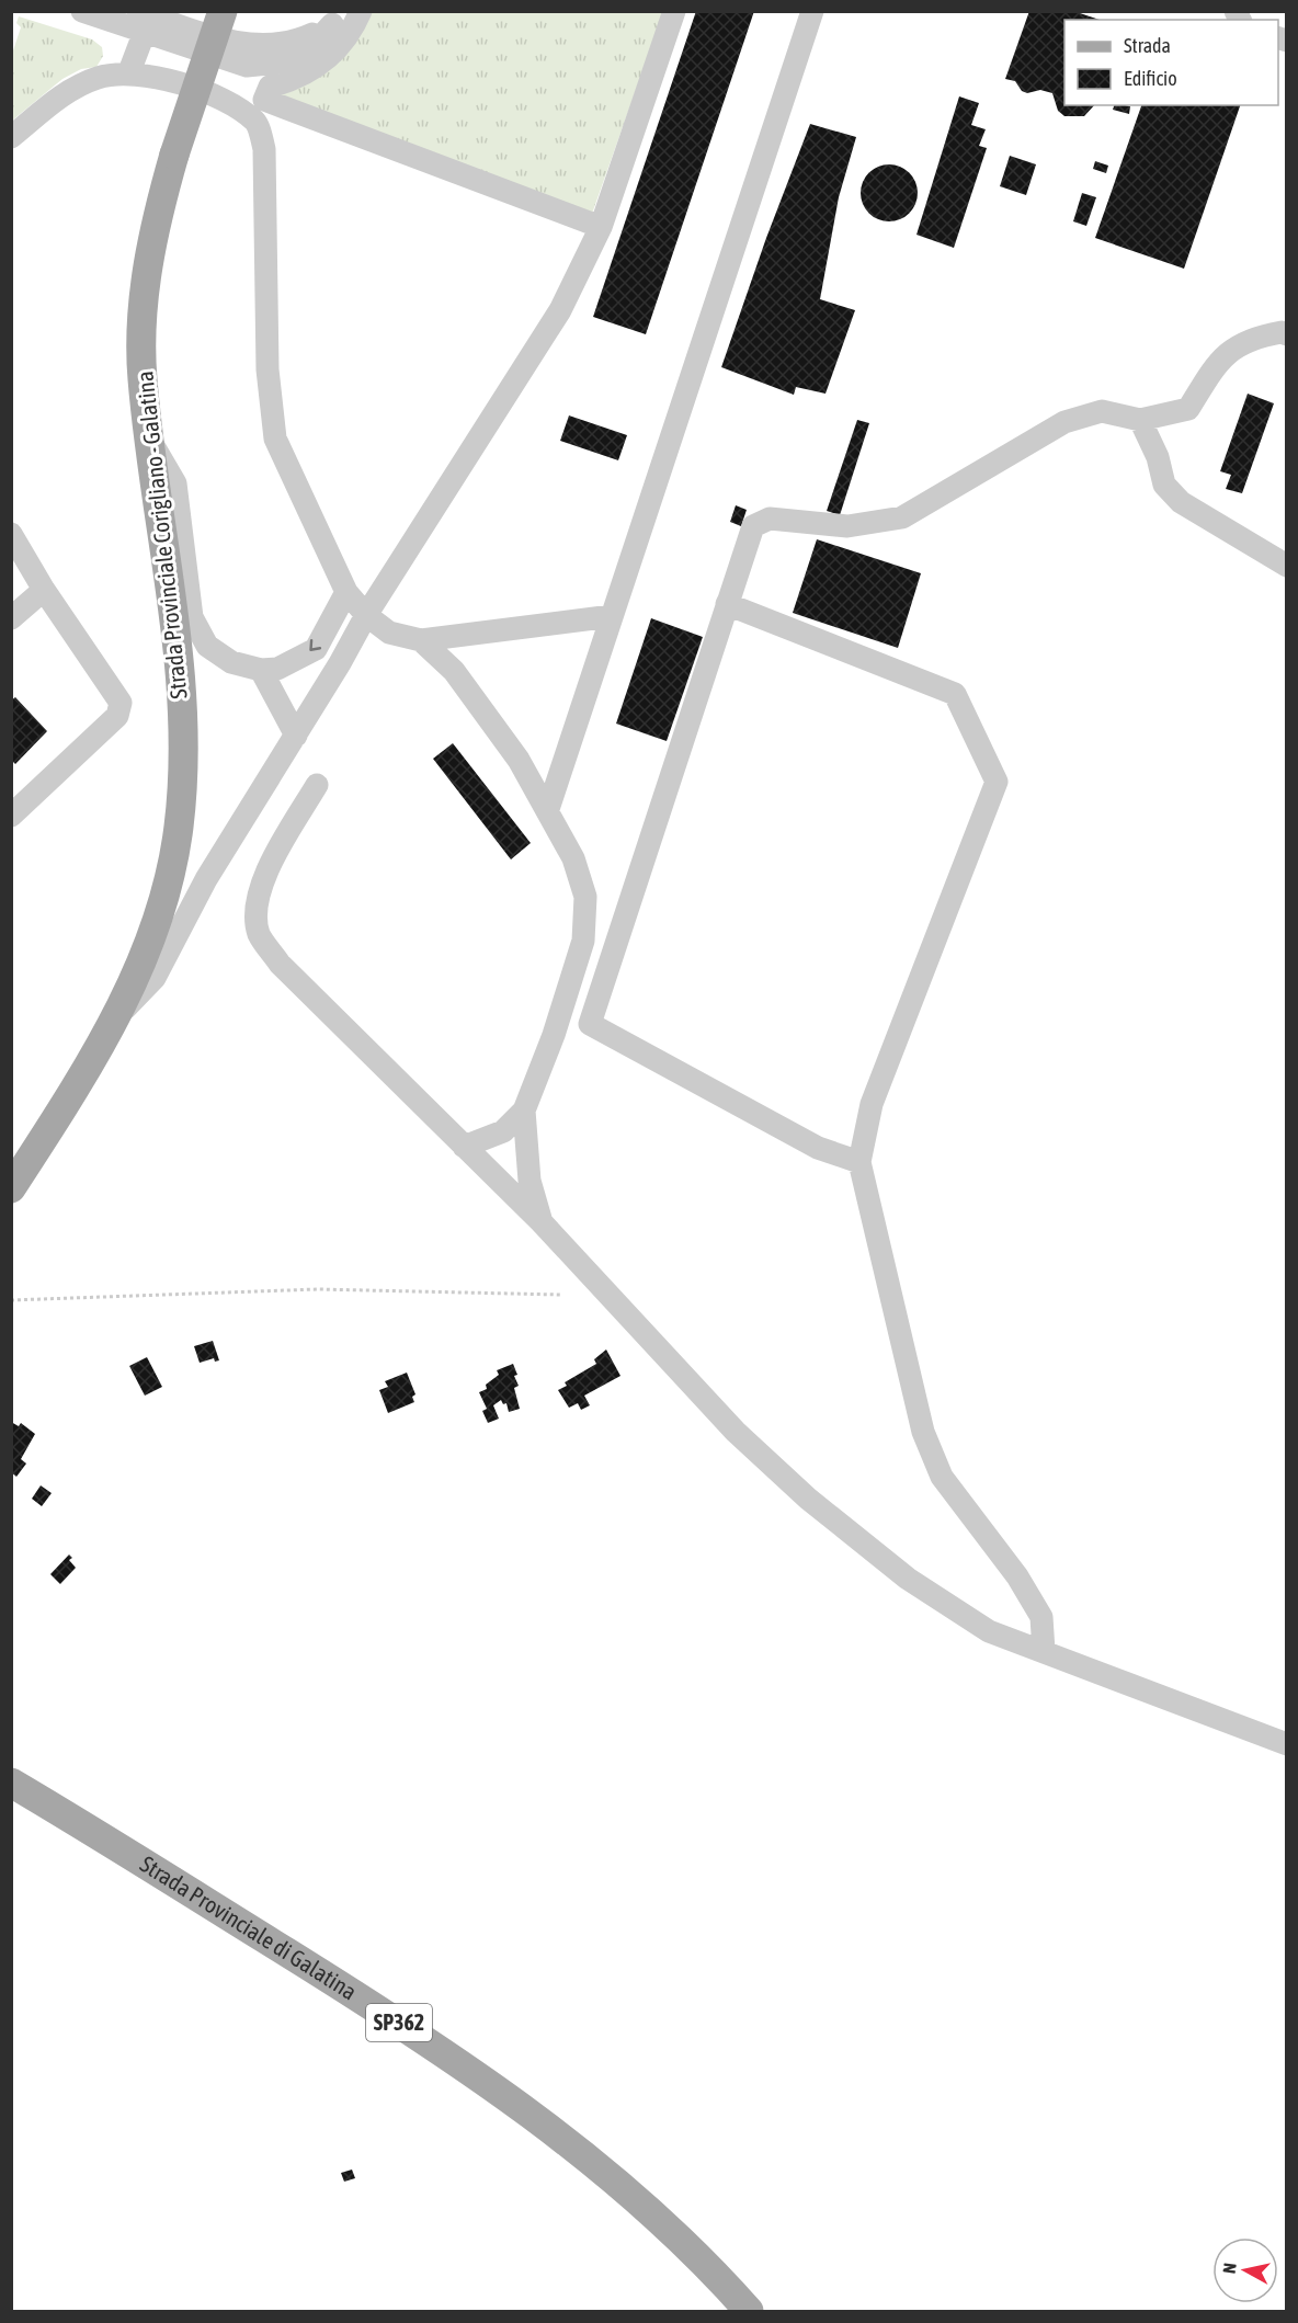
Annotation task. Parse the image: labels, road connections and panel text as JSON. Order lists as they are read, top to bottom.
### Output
{
  "streets": {
    "main road": ["Strada Provinciale Corigliano - Galatina", "Strada Provinciale di Galatina", "SP362"]
  },
  "legend": ["Strada", "Edificio"],
  "north": "left"
}
